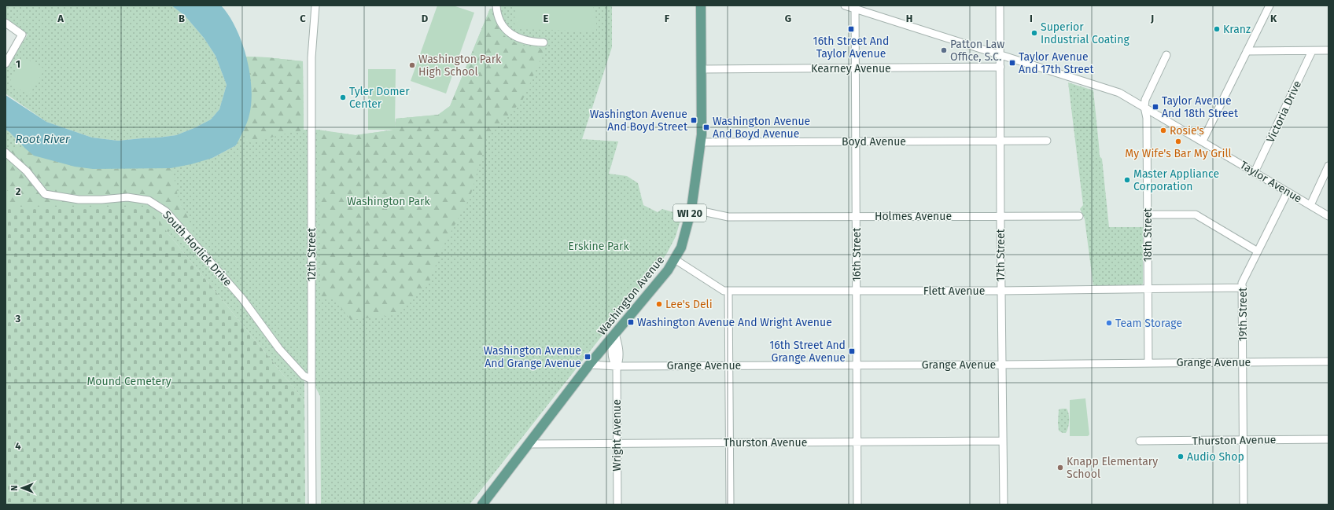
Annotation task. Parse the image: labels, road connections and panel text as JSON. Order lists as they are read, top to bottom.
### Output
{
  "streets": {
    "main road": ["WI 20", "Washington Avenue"],
    "street": [
      "Kearney Avenue",
      "Victoria Drive",
      "Boyd Avenue",
      "Taylor Avenue",
      "Holmes Avenue",
      "18th Street",
      "South Horlick Drive",
      "12th Street",
      "16th Street",
      "17th Street",
      "Flett Avenue",
      "19th Street",
      "Grange Avenue",
      "Wright Avenue",
      "Thurston Avenue"
    ]
  },
  "crossings": [
    ["Kearney Avenue", "16th Street"],
    ["Kearney Avenue", "17th Street"],
    ["Kearney Avenue", "Washington Avenue"],
    ["Victoria Drive", "Taylor Avenue"],
    ["Boyd Avenue", "16th Street"],
    ["Boyd Avenue", "17th Street"],
    ["Boyd Avenue", "Washington Avenue"],
    ["Taylor Avenue", "18th Street"],
    ["Taylor Avenue", "16th Street"],
    ["Taylor Avenue", "17th Street"],
    ["Taylor Avenue", "19th Street"],
    ["Holmes Avenue", "16th Street"],
    ["Holmes Avenue", "17th Street"],
    ["Holmes Avenue", "Washington Avenue"],
    ["18th Street", "Flett Avenue"],
    ["18th Street", "Grange Avenue"],
    ["South Horlick Drive", "12th Street"],
    ["16th Street", "Flett Avenue"],
    ["16th Street", "Grange Avenue"],
    ["16th Street", "Thurston Avenue"],
    ["17th Street", "Flett Avenue"],
    ["17th Street", "Grange Avenue"],
    ["17th Street", "Thurston Avenue"],
    ["Flett Avenue", "Washington Avenue"],
    ["Flett Avenue", "19th Street"],
    ["Washington Avenue", "Grange Avenue"],
    ["Washington Avenue", "Wright Avenue"],
    ["Washington Avenue", "Thurston Avenue"],
    ["19th Street", "Grange Avenue"],
    ["19th Street", "Thurston Avenue"],
    ["Grange Avenue", "Wright Avenue"],
    ["Wright Avenue", "Thurston Avenue"]
  ],
  "water": ["Root River"],
  "parks": ["Washington Park", "Erskine Park", "Mound Cemetery"],
  "places": {
    "transit": [
      "16th Street And Taylor Avenue",
      "Taylor Avenue And 17th Street",
      "Taylor Avenue And 18th Street",
      "Washington Avenue And Boyd Street",
      "Washington Avenue And Boyd Avenue",
      "Washington Avenue And Wright Avenue",
      "16th Street And Grange Avenue",
      "Washington Avenue And Grange Avenue"
    ],
    "other": [
      "Kranz",
      "Superior Industrial Coating",
      "Patton Law Office, S.C.",
      "Washington Park High School",
      "Tyler Domer Center",
      "Rosie's",
      "My Wife's Bar My Grill",
      "Master Appliance Corporation",
      "Lee's Deli",
      "Team Storage",
      "Audio Shop",
      "Knapp Elementary School"
    ]
  },
  "north": "left",
  "grid": {
    "columns": [
      "A",
      "B",
      "C",
      "D",
      "E",
      "F",
      "G",
      "H",
      "I",
      "J",
      "K"
    ],
    "rows": [
      "1",
      "2",
      "3",
      "4"
    ]
  }
}
